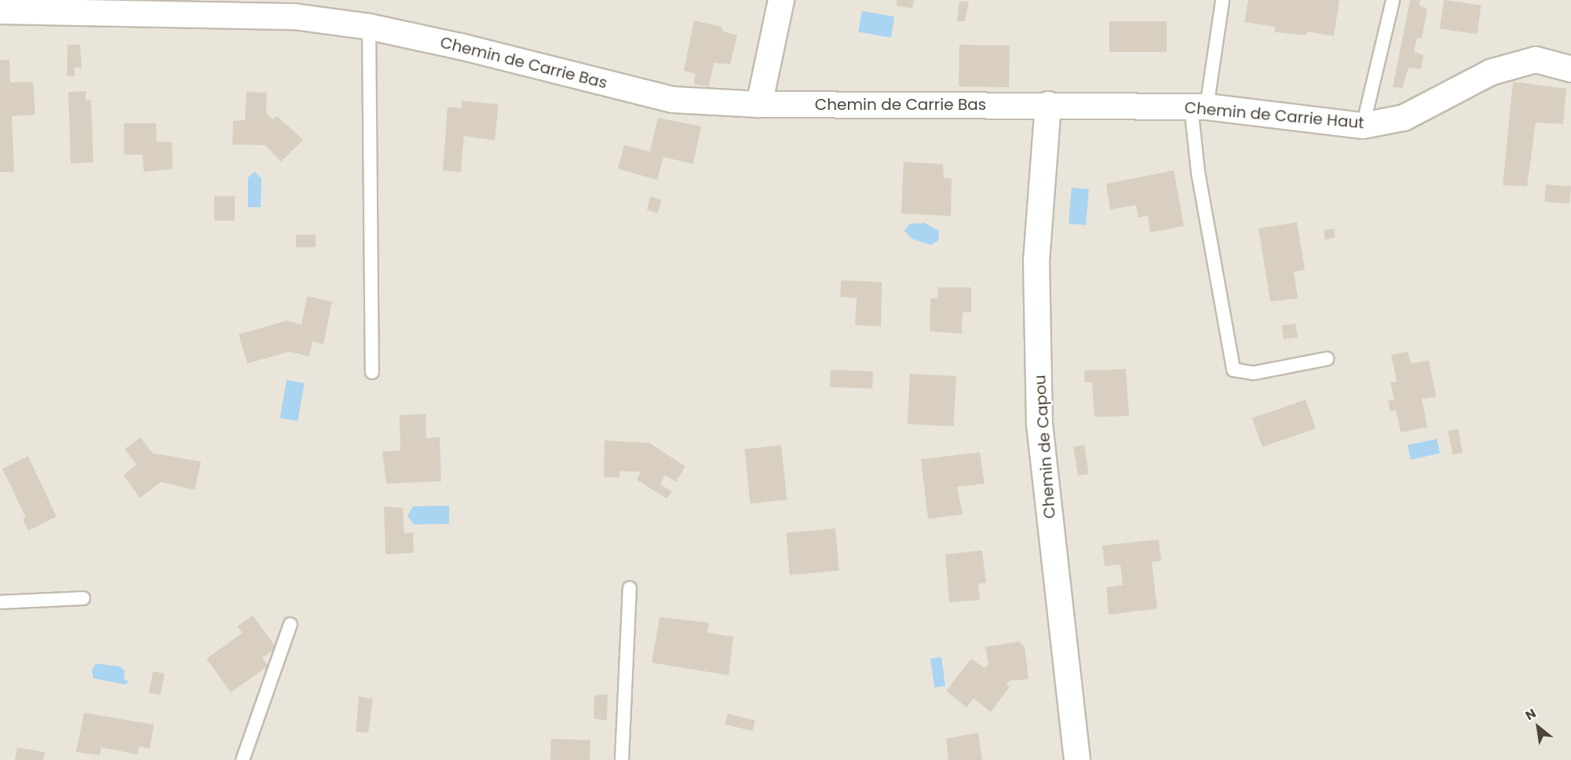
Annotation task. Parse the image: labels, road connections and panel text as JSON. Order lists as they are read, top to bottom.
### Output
{
  "streets": {
    "street": ["Chemin de Carrie Bas", "Chemin de Carrie Haut", "Chemin de Capou"]
  },
  "crossings": [
    ["Chemin de Carrie Bas", "Chemin de Carrie Haut"],
    ["Chemin de Carrie Bas", "Chemin de Capou"],
    ["Chemin de Carrie Haut", "Chemin de Capou"]
  ],
  "north": "top left"
}
